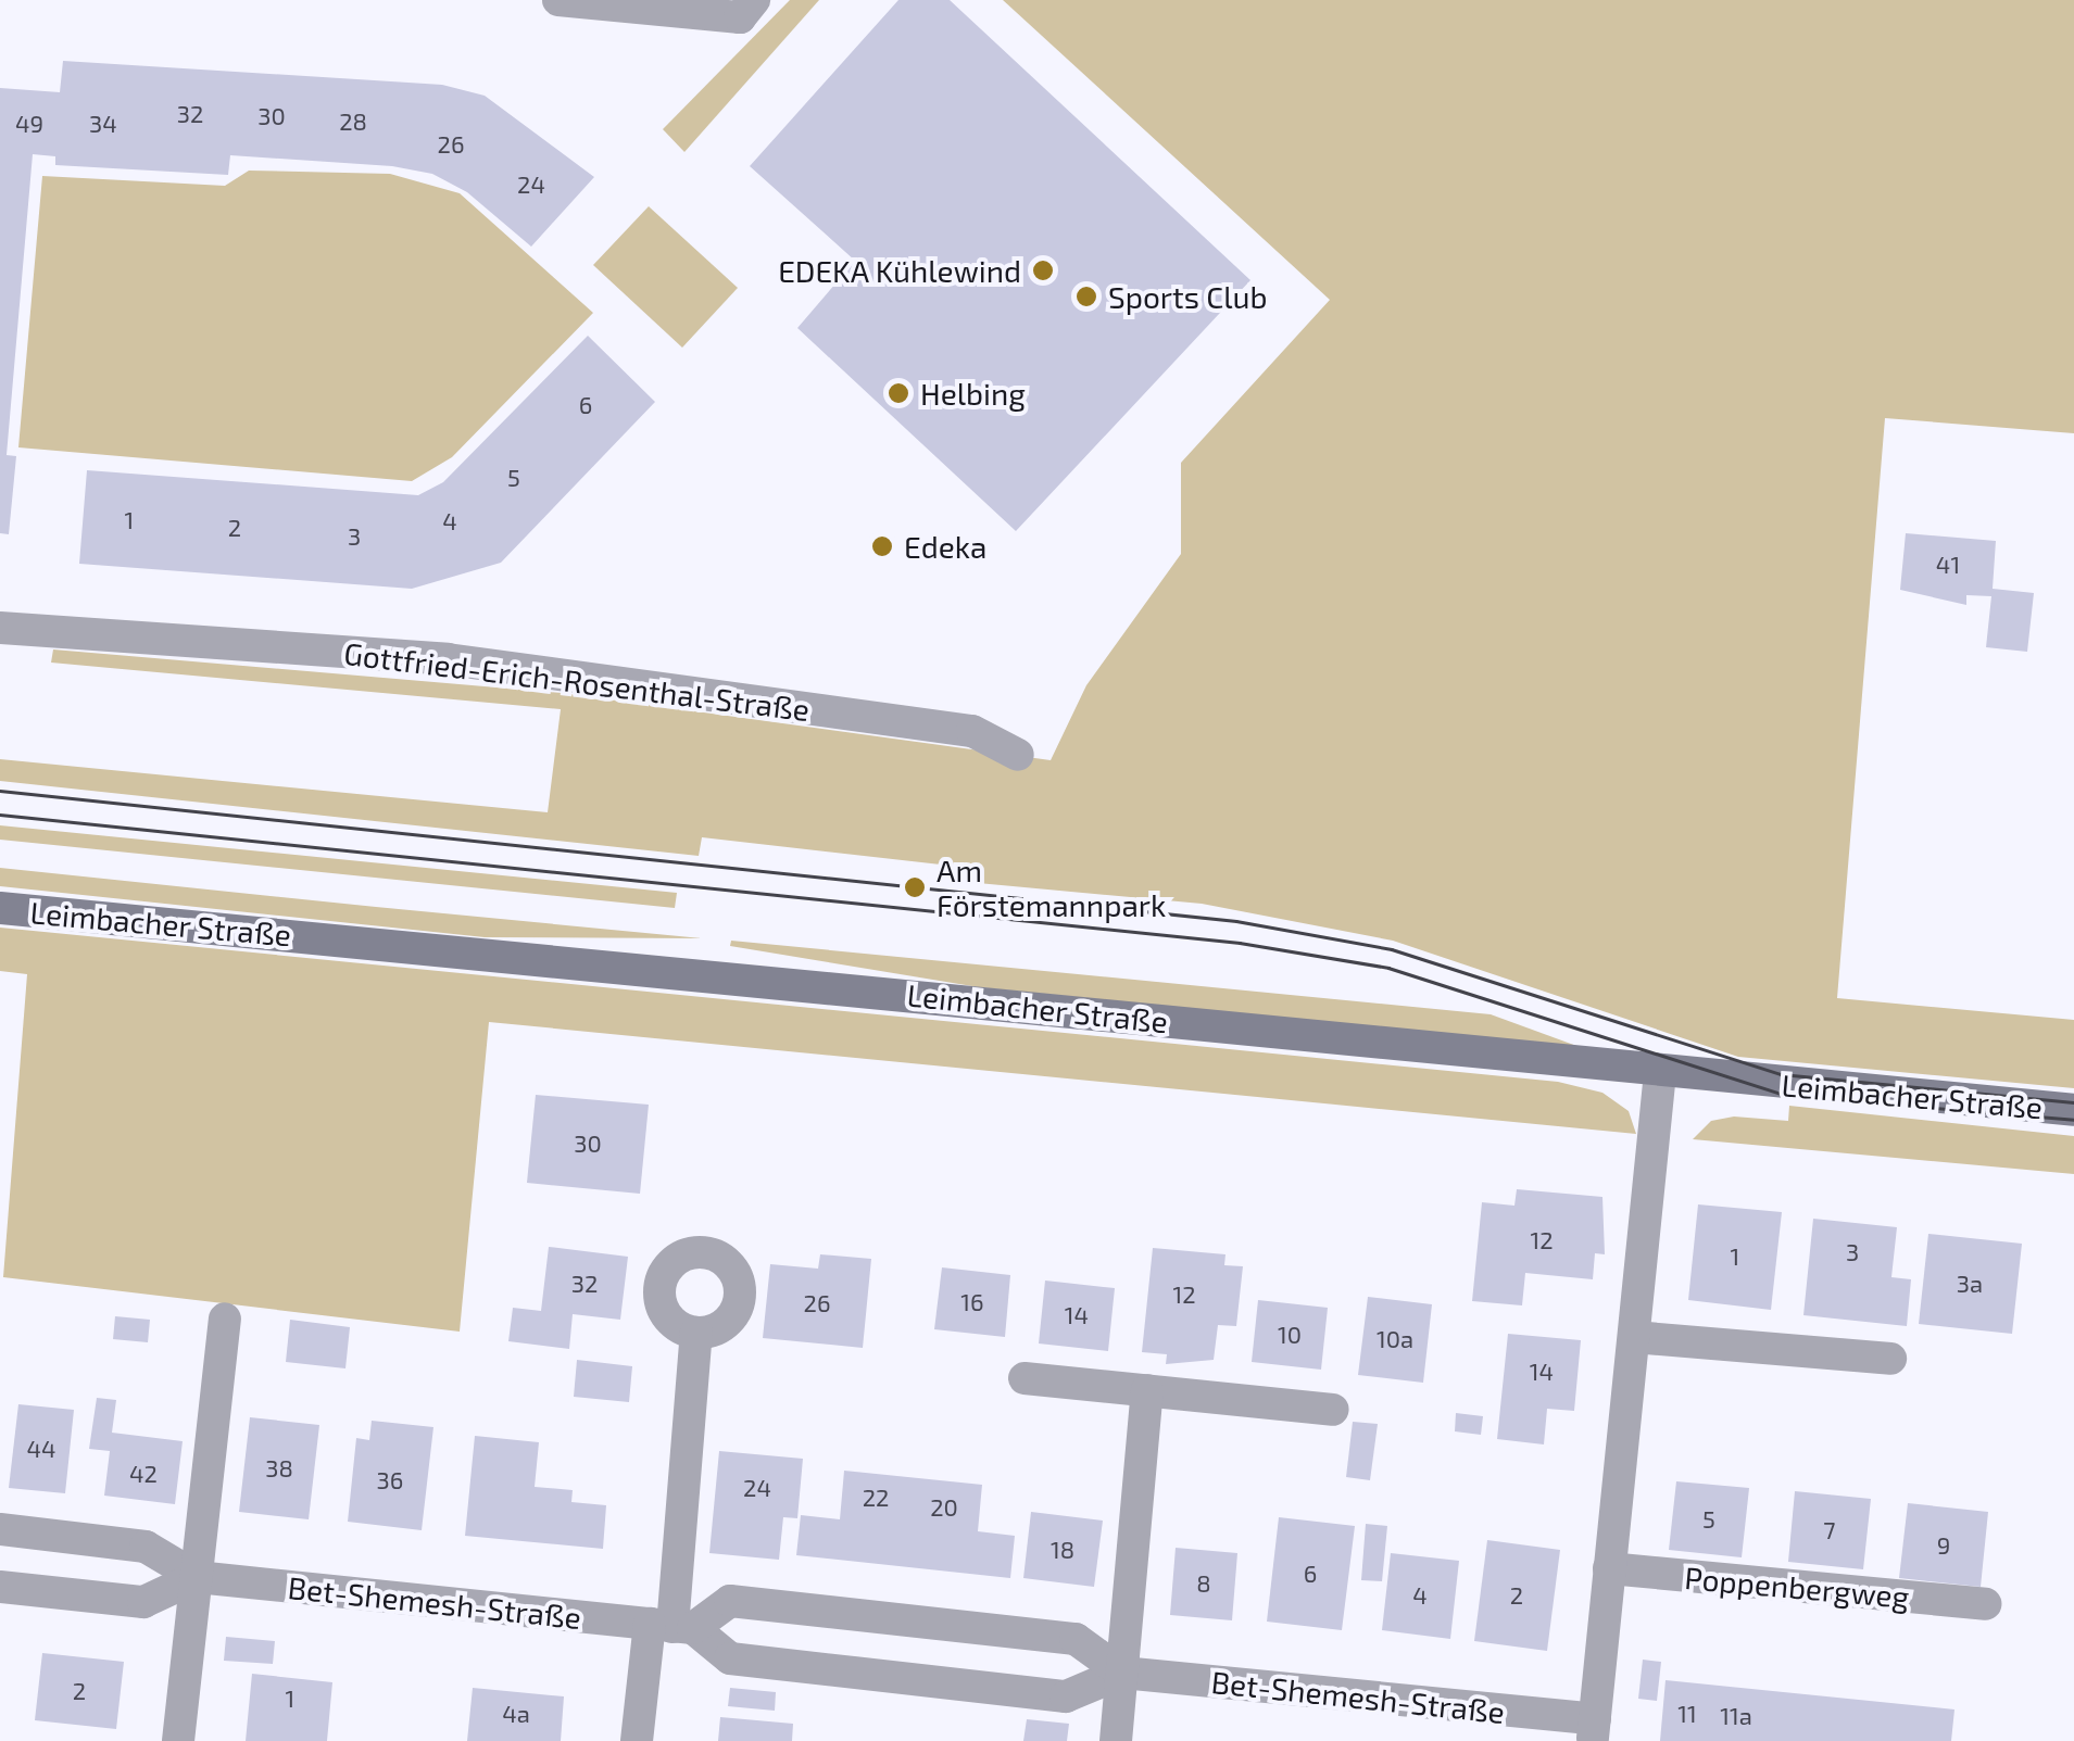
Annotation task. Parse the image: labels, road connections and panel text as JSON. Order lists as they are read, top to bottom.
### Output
{
  "streets": {
    "street": [
      "Gottfried-Erich-Rosenthal-Straße",
      "Leimbacher Straße",
      "Poppenbergweg",
      "Bet-Shemesh-Straße"
    ]
  },
  "places": [
    "EDEKA Kühlewind",
    "Sports Club",
    "Helbing",
    "Edeka",
    "Am Förstemannpark"
  ],
  "house_numbers": [
    "32",
    "30",
    "28",
    "49",
    "34",
    "26",
    "24",
    "6",
    "5",
    "1",
    "4",
    "2",
    "3",
    "41",
    "30",
    "12",
    "3",
    "1",
    "32",
    "3a",
    "12",
    "16",
    "26",
    "14",
    "10",
    "10a",
    "14",
    "44",
    "38",
    "42",
    "36",
    "24",
    "22",
    "20",
    "5",
    "7",
    "9",
    "18",
    "6",
    "8",
    "4",
    "2",
    "2",
    "1",
    "4a",
    "11",
    "11a"
  ]
}
